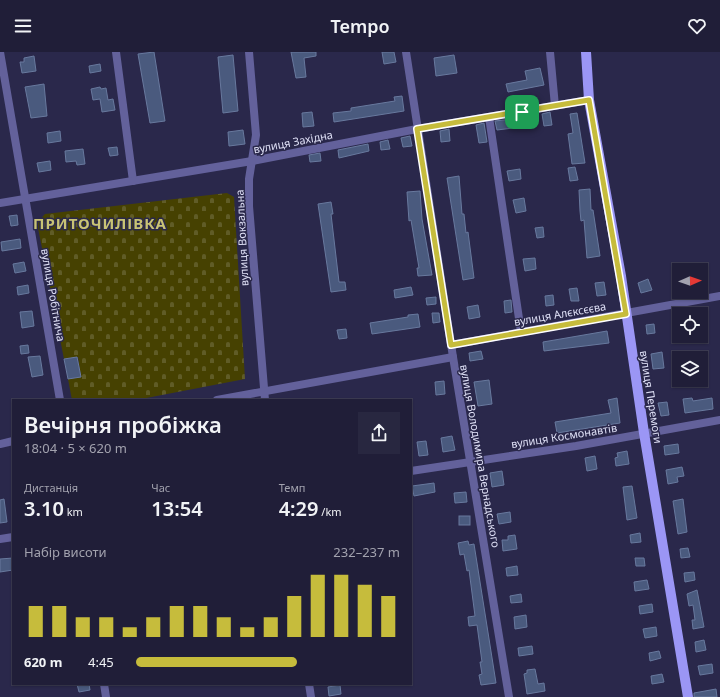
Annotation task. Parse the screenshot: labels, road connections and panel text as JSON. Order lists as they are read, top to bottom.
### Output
{
  "streets": {
    "main road": ["вулиця Перемоги"],
    "street": [
      "вулиця Західна",
      "вулиця Вокзальна",
      "вулиця Робітнича",
      "вулиця Алєксєєва",
      "вулиця Космонавтів",
      "вулиця Володимира Вернадського"
    ]
  },
  "crossings": [
    ["вулиця Західна", "вулиця Вокзальна"],
    ["вулиця Західна", "вулиця Робітнича"],
    ["вулиця Західна", "вулиця Перемоги"],
    ["вулиця Західна", "вулиця Володимира Вернадського"],
    ["вулиця Алєксєєва", "вулиця Перемоги"],
    ["вулиця Алєксєєва", "вулиця Володимира Вернадського"],
    ["вулиця Перемоги", "вулиця Космонавтів"],
    ["вулиця Космонавтів", "вулиця Володимира Вернадського"]
  ],
  "districts": ["ПРИТОЧИЛІВКА"],
  "north": "right",
  "page": {
    "header": "Tempo",
    "heading": ["Вечірня пробіжка", "18:04 · 5 × 620 m"],
    "stats": [
      ["Дистанція", "3.10 km"],
      ["Час", "13:54"],
      ["Темп", "4:29 /km"]
    ],
    "chart": ["Набір висоти", "232–237 m"],
    "list": [
      {
        "name": "620 m",
        "note": "4:45"
      }
    ]
  }
}
